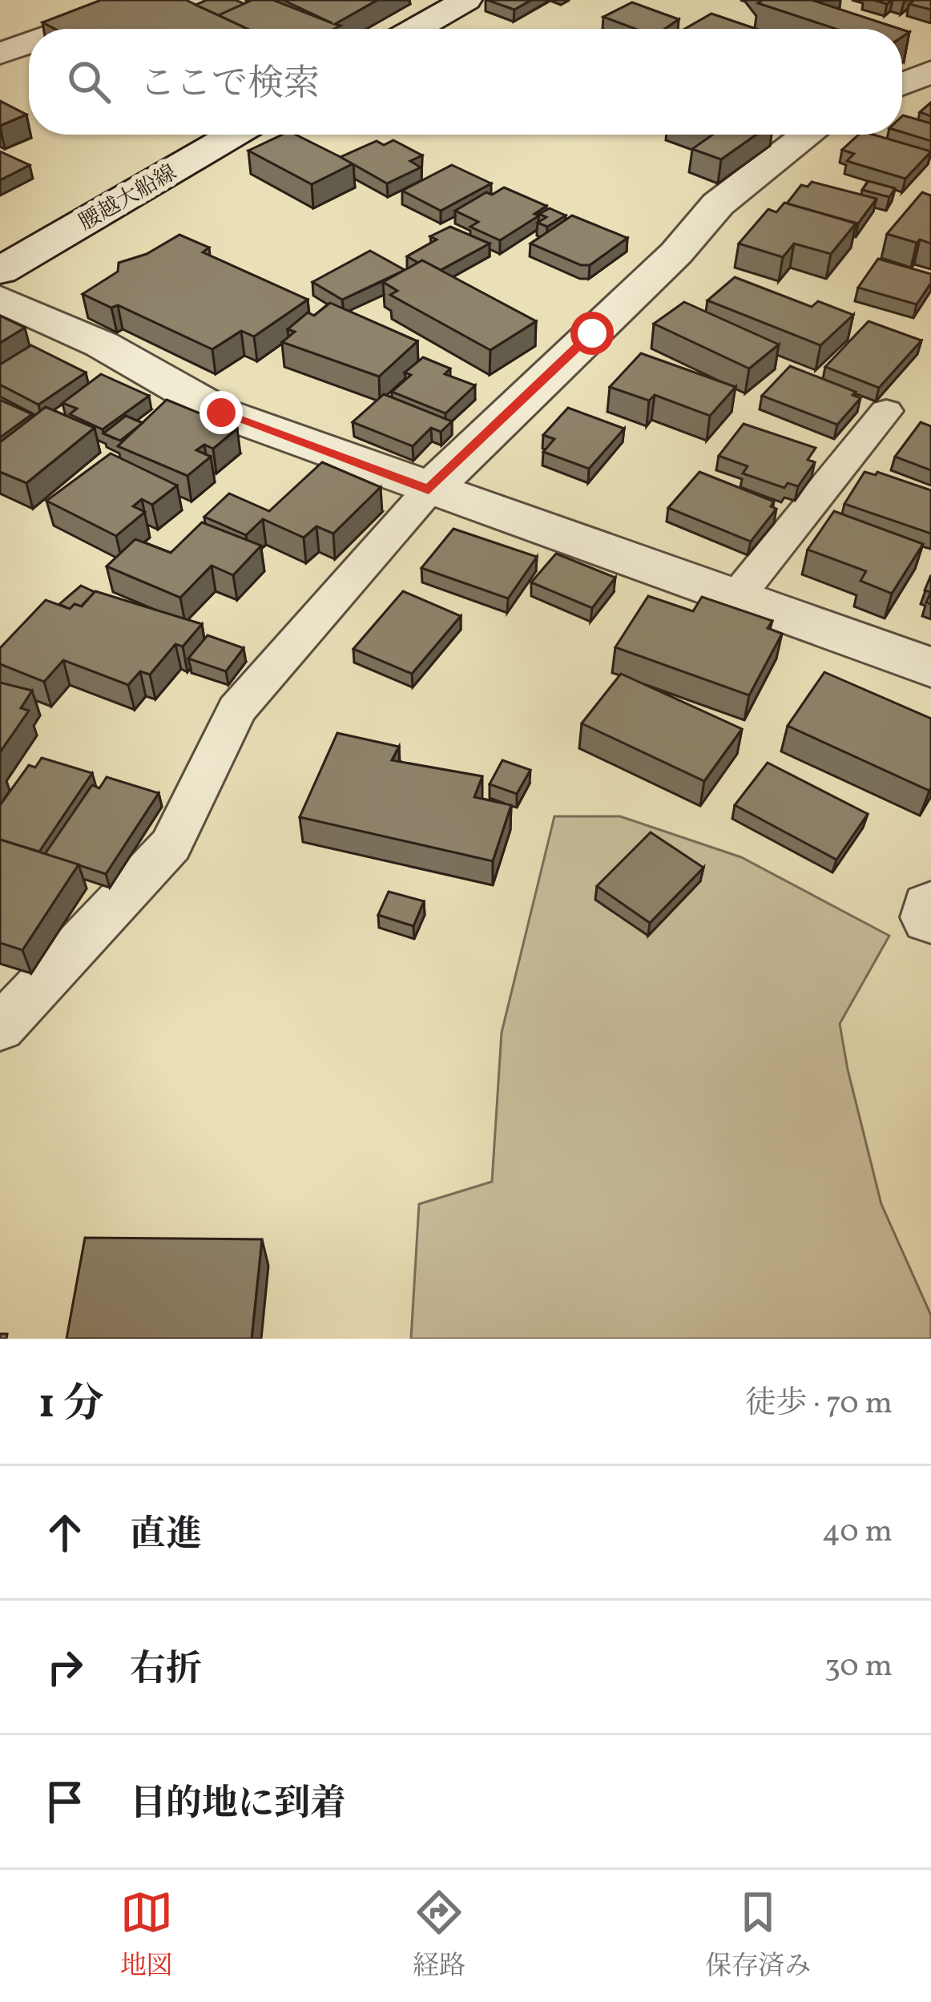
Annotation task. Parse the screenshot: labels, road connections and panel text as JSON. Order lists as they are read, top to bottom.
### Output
{
  "streets": {
    "street": ["腰越大船線"]
  },
  "page": {
    "search": "ここで検索",
    "heading": ["1 分", "徒歩 · 70 m"],
    "list": [
      ["直進", "40 m"],
      ["右折", "30 m"],
      "目的地に到着"
    ],
    "nav": ["地図", "経路", "保存済み"]
  }
}
